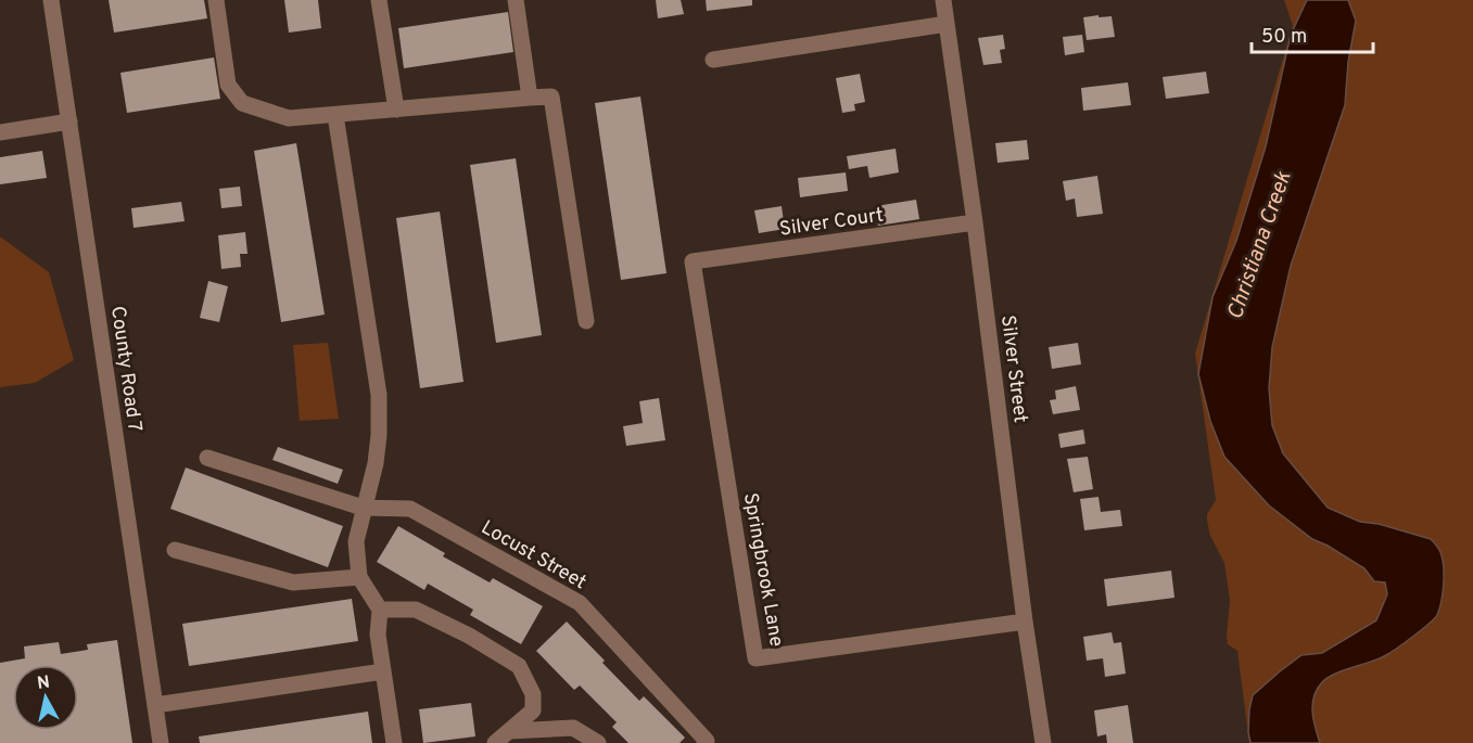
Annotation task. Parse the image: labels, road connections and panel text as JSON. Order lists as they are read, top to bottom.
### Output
{
  "streets": {
    "street": [
      "Silver Court",
      "County Road 7",
      "Silver Street",
      "Locust Street",
      "Springbrook Lane"
    ]
  },
  "crossings": [
    ["Silver Court", "Silver Street"],
    ["Silver Court", "Springbrook Lane"],
    ["Silver Street", "Springbrook Lane"]
  ],
  "water": ["Christiana Creek"],
  "scale_bar": "50 m",
  "north": "top"
}
